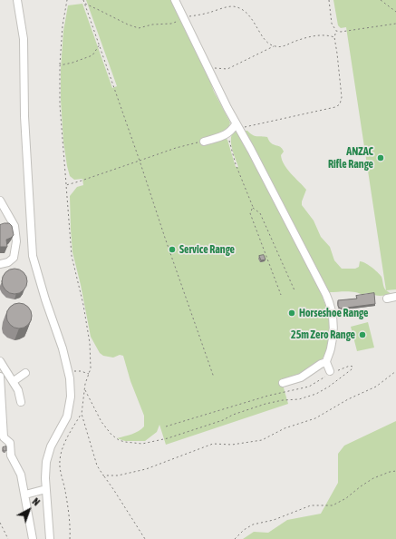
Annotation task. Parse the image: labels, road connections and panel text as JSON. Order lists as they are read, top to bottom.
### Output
{
  "places": [
    "ANZAC Rifle Range",
    "Service Range",
    "Horseshoe Range",
    "25m Zero Range"
  ],
  "north": "top right"
}
